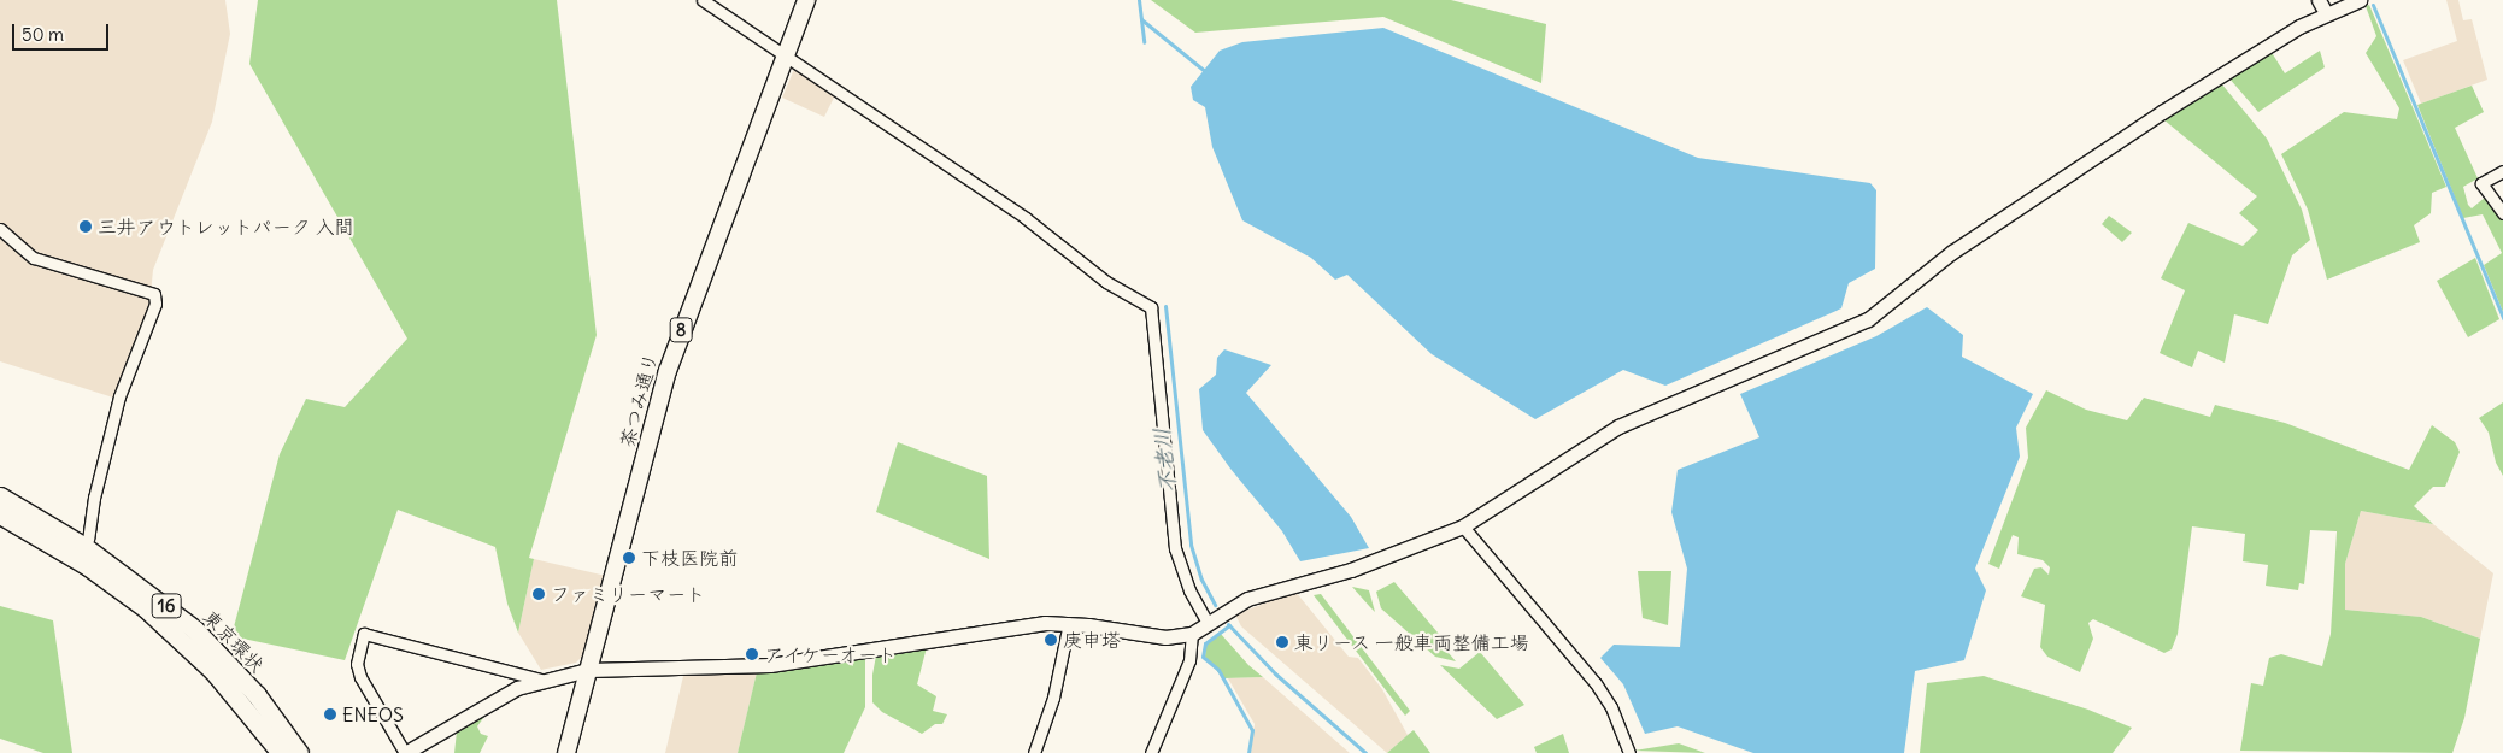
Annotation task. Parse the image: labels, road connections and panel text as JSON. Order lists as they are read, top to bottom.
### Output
{
  "streets": {
    "highway": ["16", "東京環状"],
    "main road": ["8", "茶つみ通り"]
  },
  "water": ["不老川"],
  "places": [
    "三井アウトレットパーク 入間",
    "下枝医院前",
    "ファミリーマート",
    "庚申塔",
    "東リース 一般車両整備工場",
    "アイケーオート",
    "ENEOS"
  ],
  "scale_bar": "50 m"
}
